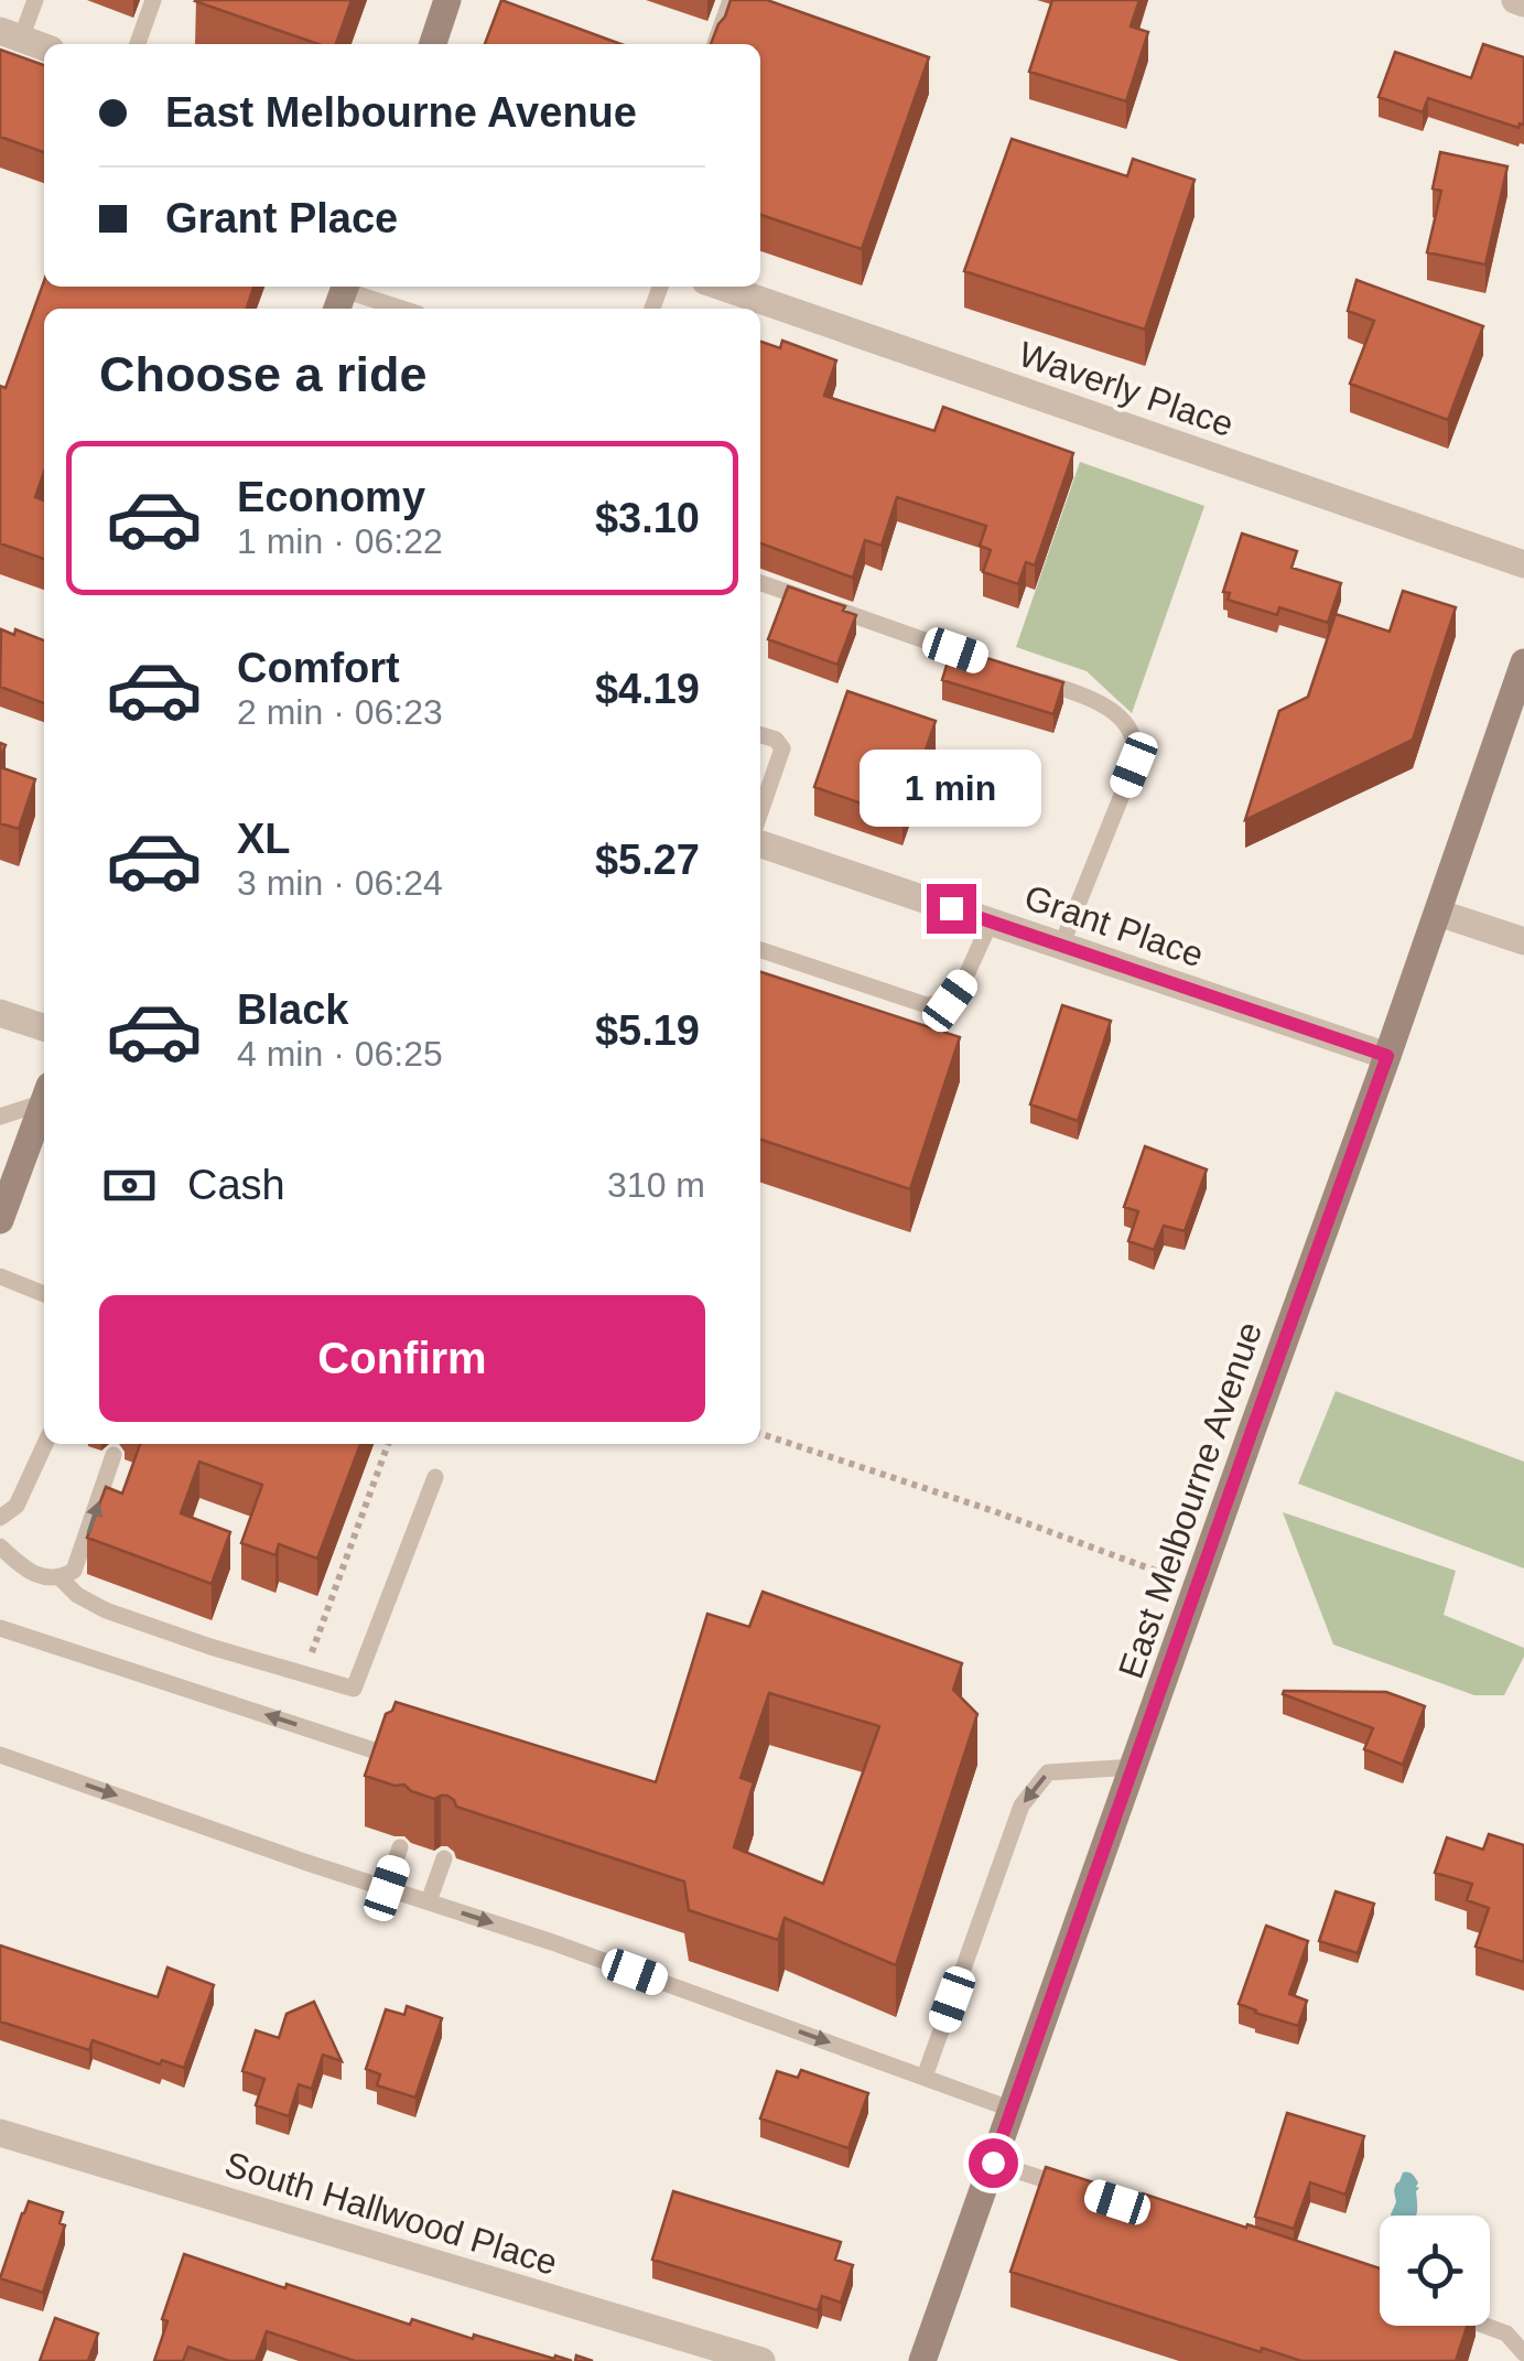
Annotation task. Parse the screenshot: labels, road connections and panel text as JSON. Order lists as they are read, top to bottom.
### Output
{
  "streets": {
    "street": [
      "Waverly Place",
      "Grant Place",
      "East Melbourne Avenue",
      "South Hallwood Place"
    ]
  },
  "crossings": [
    ["Grant Place", "East Melbourne Avenue"]
  ],
  "page": {
    "banner": ["East Melbourne Avenue", "Grant Place"],
    "heading": "Choose a ride",
    "list": [
      {
        "name": "Economy",
        "note": "1 min · 06:22",
        "value": "$3.10"
      },
      {
        "name": "Comfort",
        "note": "2 min · 06:23",
        "value": "$4.19"
      },
      {
        "name": "XL",
        "note": "3 min · 06:24",
        "value": "$5.27"
      },
      {
        "name": "Black",
        "note": "4 min · 06:25",
        "value": "$5.19"
      }
    ],
    "bubble": "1 min",
    "pay": ["Cash", "310 m"],
    "buttons": "Confirm"
  }
}
